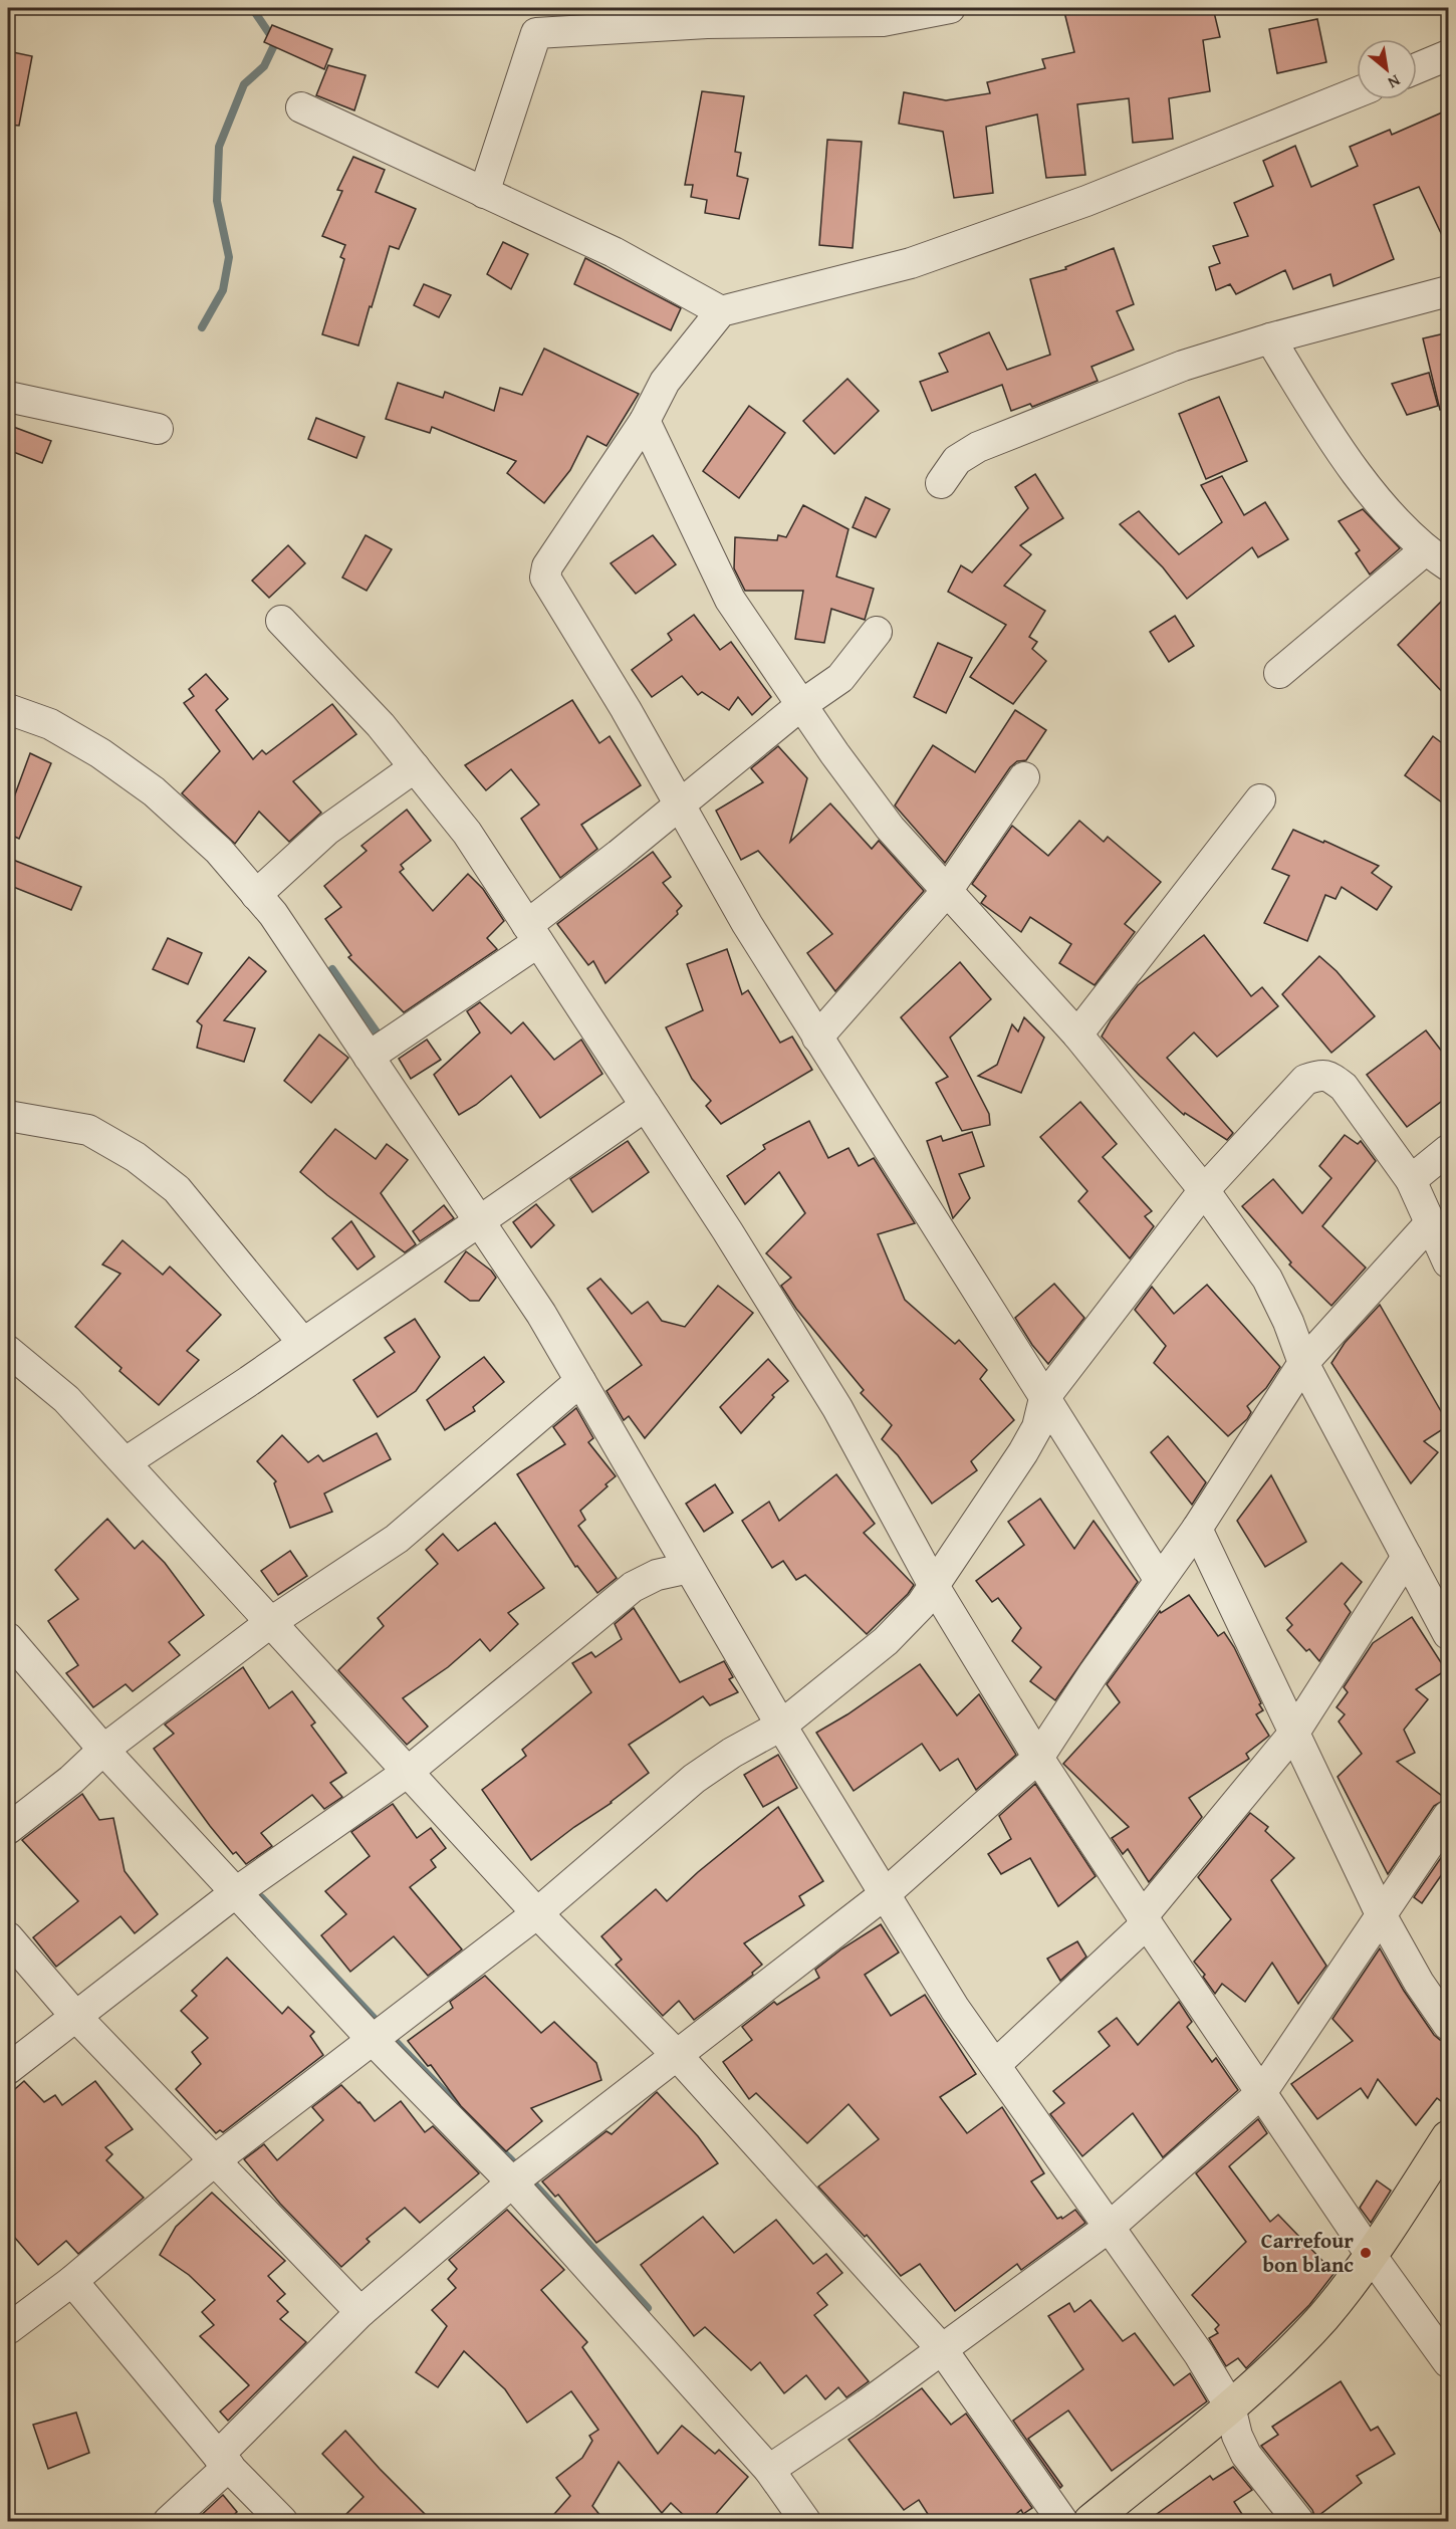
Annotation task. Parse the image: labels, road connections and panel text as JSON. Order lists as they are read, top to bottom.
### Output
{
  "places": ["Carrefour bon blanc"],
  "north": "bottom right"
}
